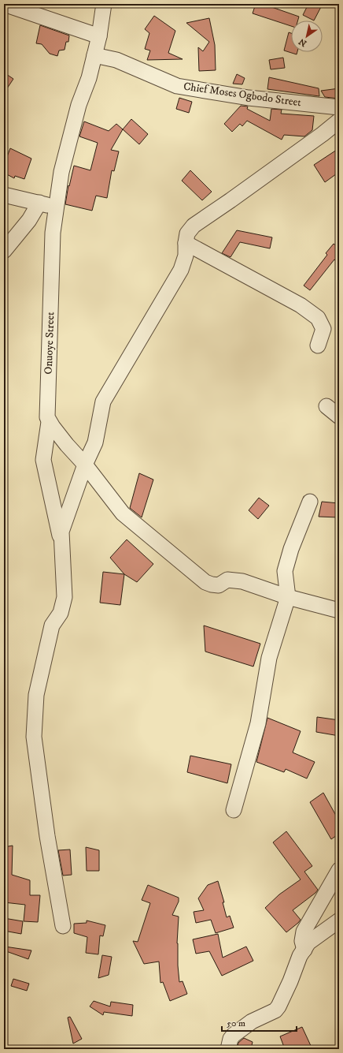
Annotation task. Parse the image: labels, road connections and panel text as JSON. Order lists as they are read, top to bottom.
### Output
{
  "streets": {
    "street": ["Chief Moses Ogbodo Street", "Onuoye Street"]
  },
  "scale_bar": "50 m",
  "north": "bottom left"
}
